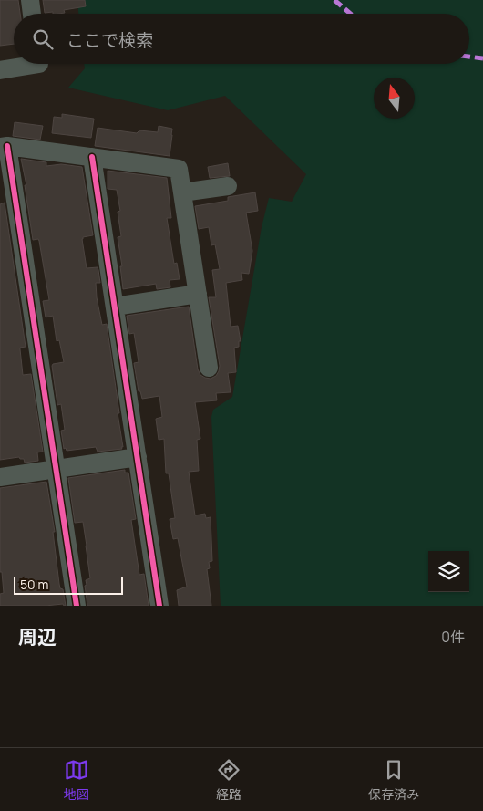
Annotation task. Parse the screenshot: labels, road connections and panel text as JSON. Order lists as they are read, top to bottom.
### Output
{
  "scale_bar": "50 m",
  "north": "top",
  "page": {
    "search": "ここで検索",
    "scale": "50 m",
    "heading": ["周辺", "0件"],
    "nav": ["地図", "経路", "保存済み"]
  }
}
